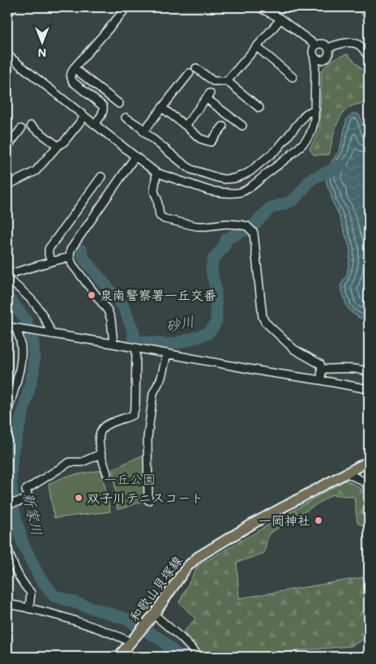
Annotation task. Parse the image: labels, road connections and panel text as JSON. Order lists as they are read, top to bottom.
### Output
{
  "streets": {
    "main road": ["和歌山貝塚線"]
  },
  "water": ["砂川", "新家川"],
  "parks": ["一丘公園"],
  "places": ["泉南警察署一丘交番", "双子川テニスコート", "一岡神社"],
  "north": "bottom"
}
